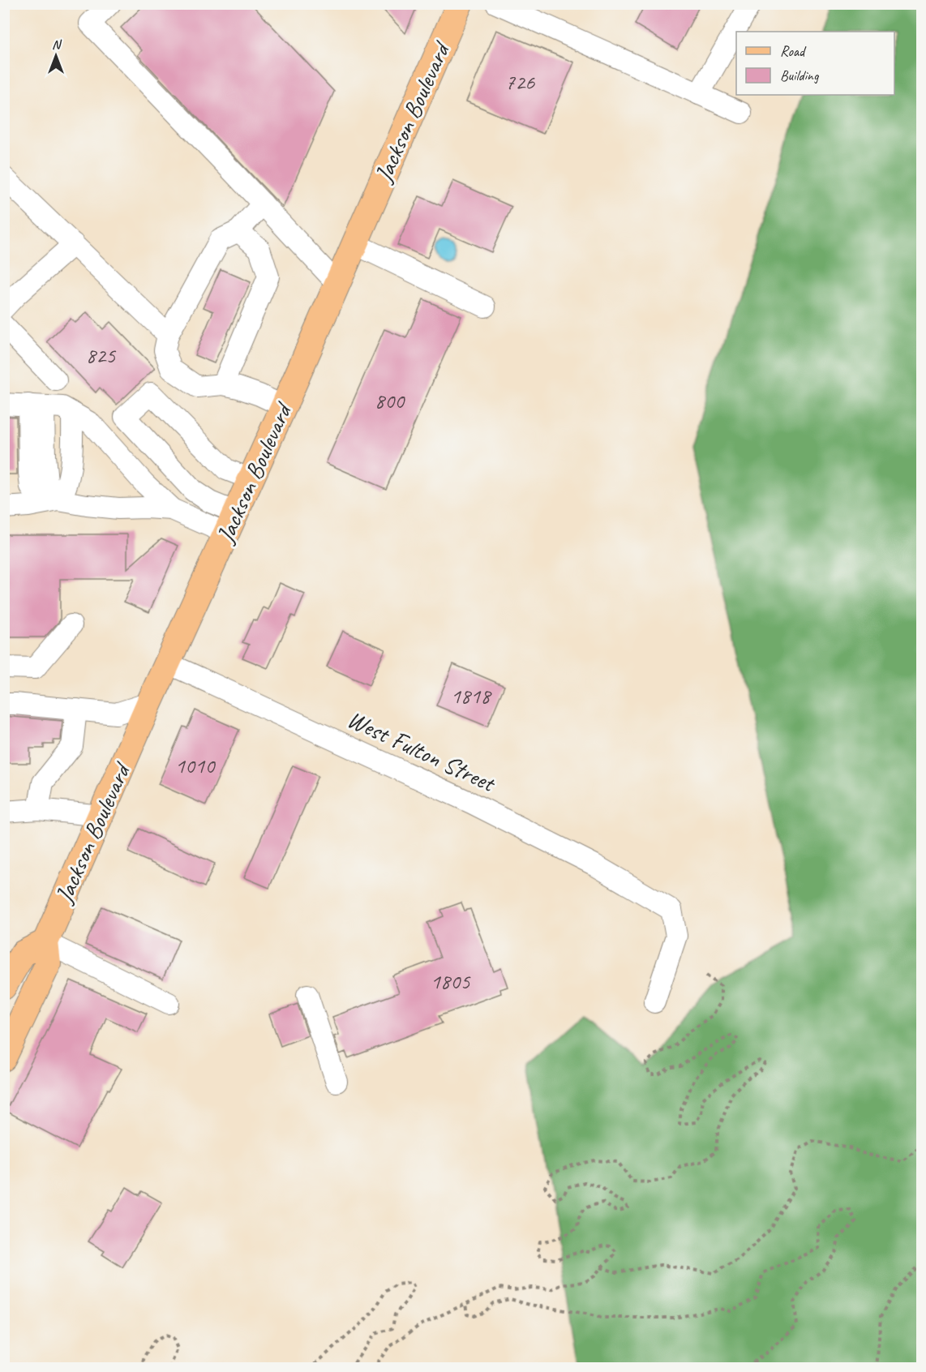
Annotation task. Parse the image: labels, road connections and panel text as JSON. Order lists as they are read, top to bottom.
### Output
{
  "streets": {
    "main road": ["Jackson Boulevard"],
    "street": ["West Fulton Street"]
  },
  "crossings": [
    ["Jackson Boulevard", "West Fulton Street"]
  ],
  "house_numbers": [
    "726",
    "825",
    "800",
    "1818",
    "1010",
    "1805"
  ],
  "legend": ["Road", "Building"],
  "north": "top"
}
